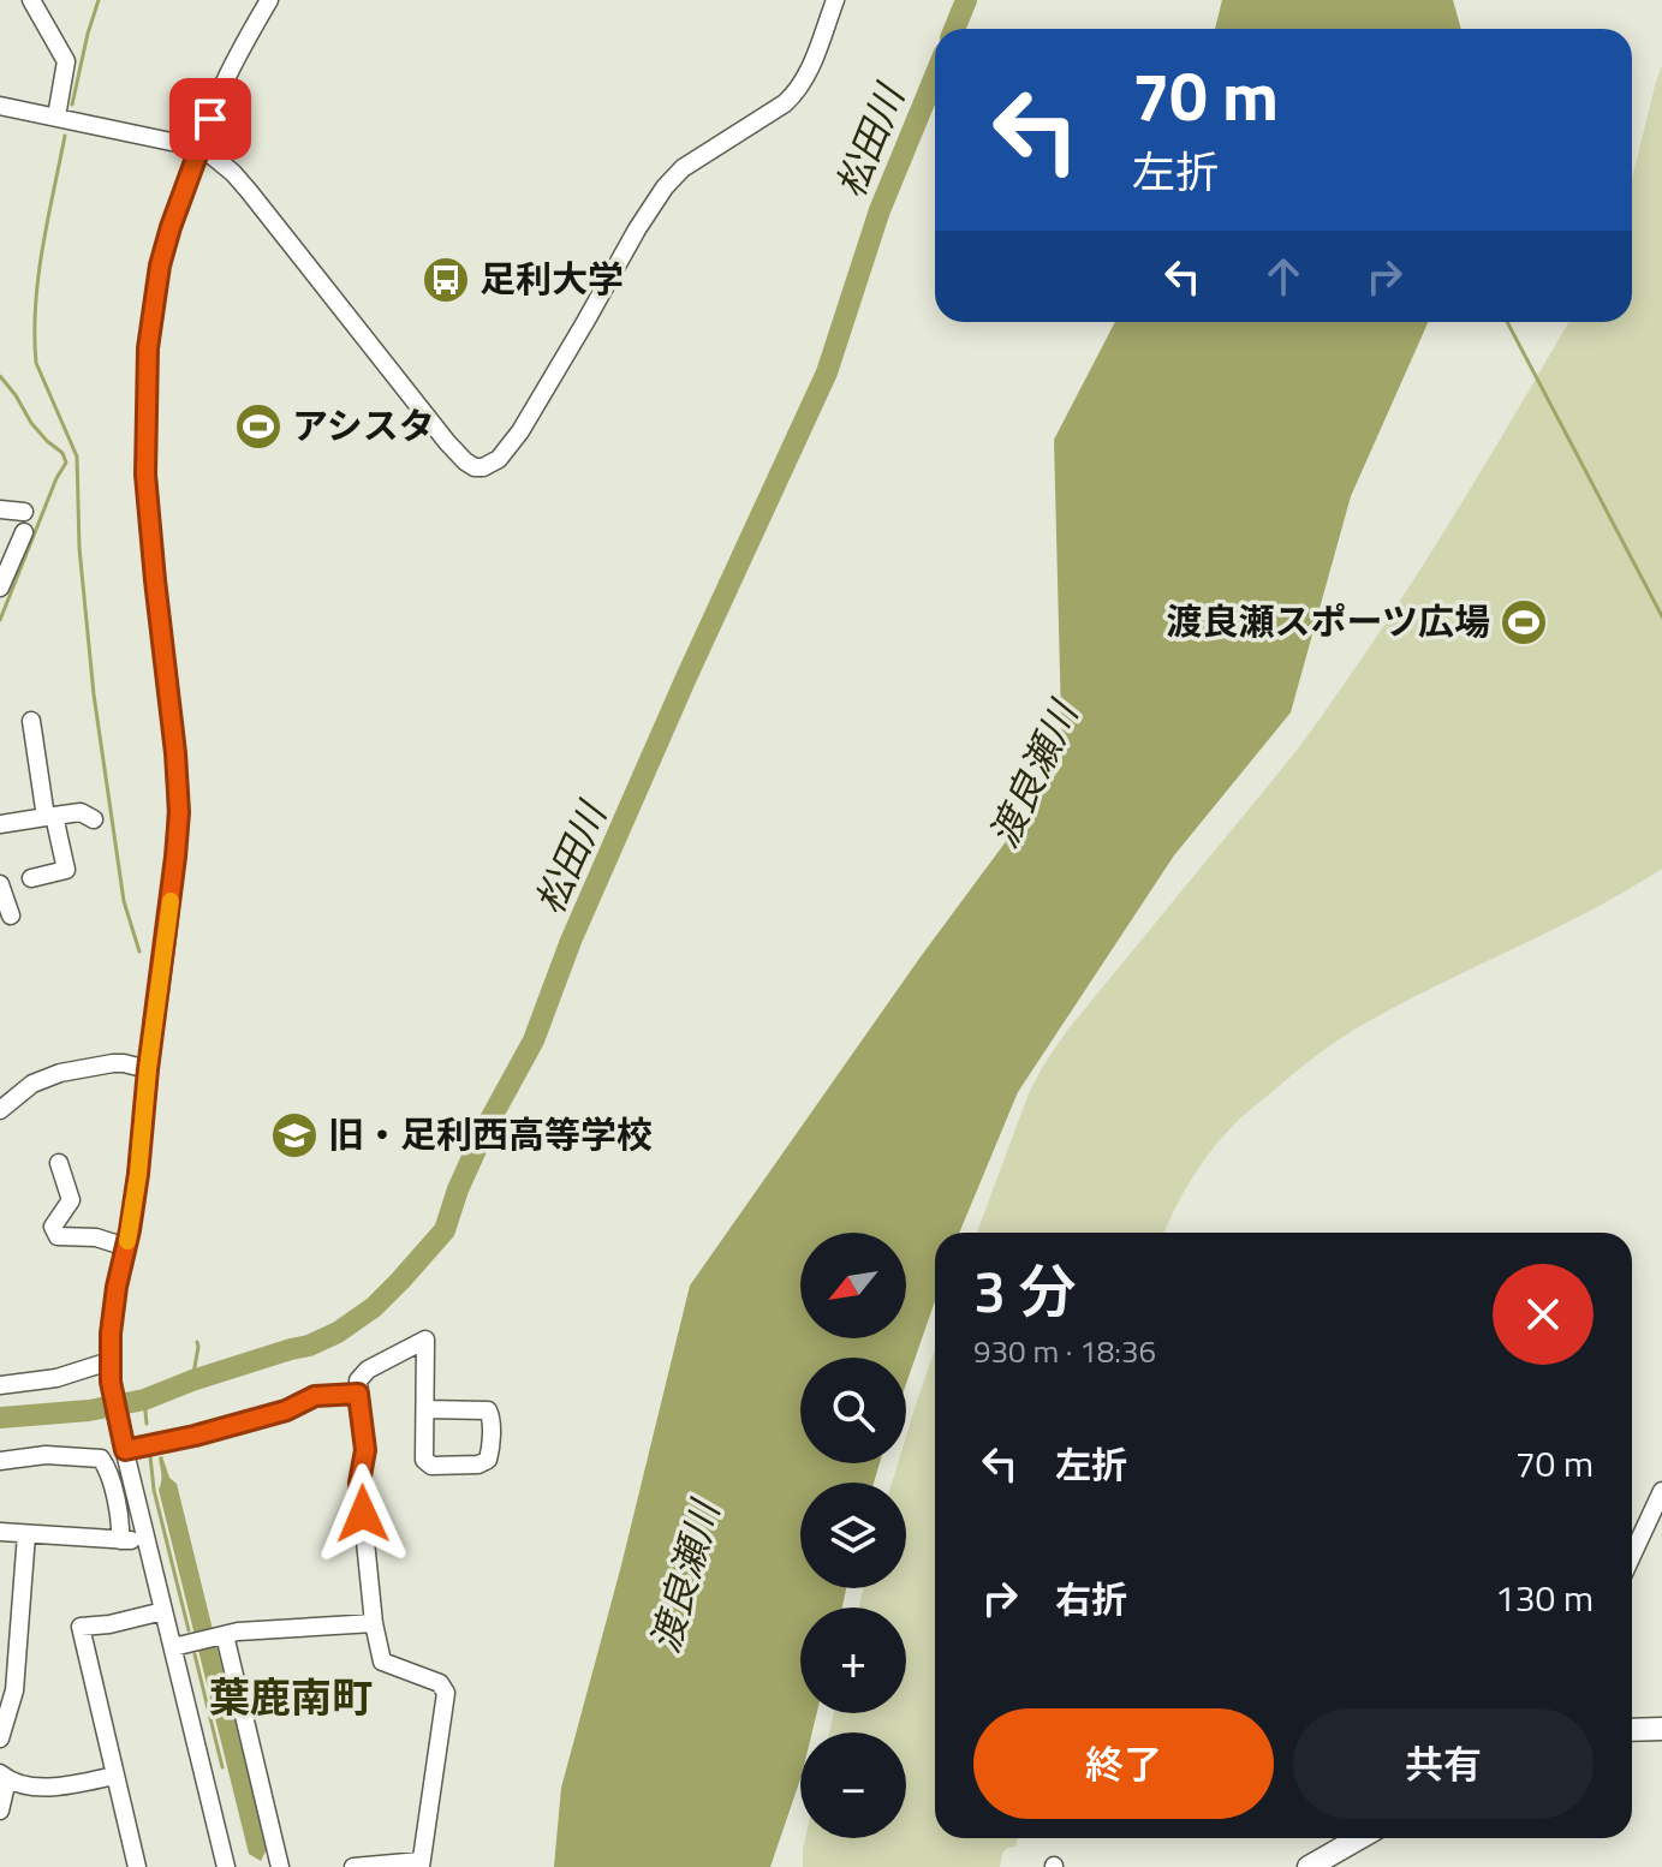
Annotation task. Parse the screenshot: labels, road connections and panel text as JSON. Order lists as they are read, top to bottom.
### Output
{
  "districts": ["葉鹿南町"],
  "water": ["松田川", "渡良瀬川"],
  "places": {
    "bus stop": ["足利大学"],
    "sports": ["アシスタ", "渡良瀬スポーツ広場"],
    "school or university": ["旧・足利西高等学校"]
  },
  "north": "bottom left",
  "page": {
    "turn": ["70 m", "左折"],
    "map_buttons": ["+", "−"],
    "heading": ["3 分", "930 m · 18:36"],
    "list": [
      {
        "name": "左折",
        "value": "70 m"
      },
      {
        "name": "右折",
        "value": "130 m"
      }
    ],
    "buttons": ["終了", "共有"]
  }
}
